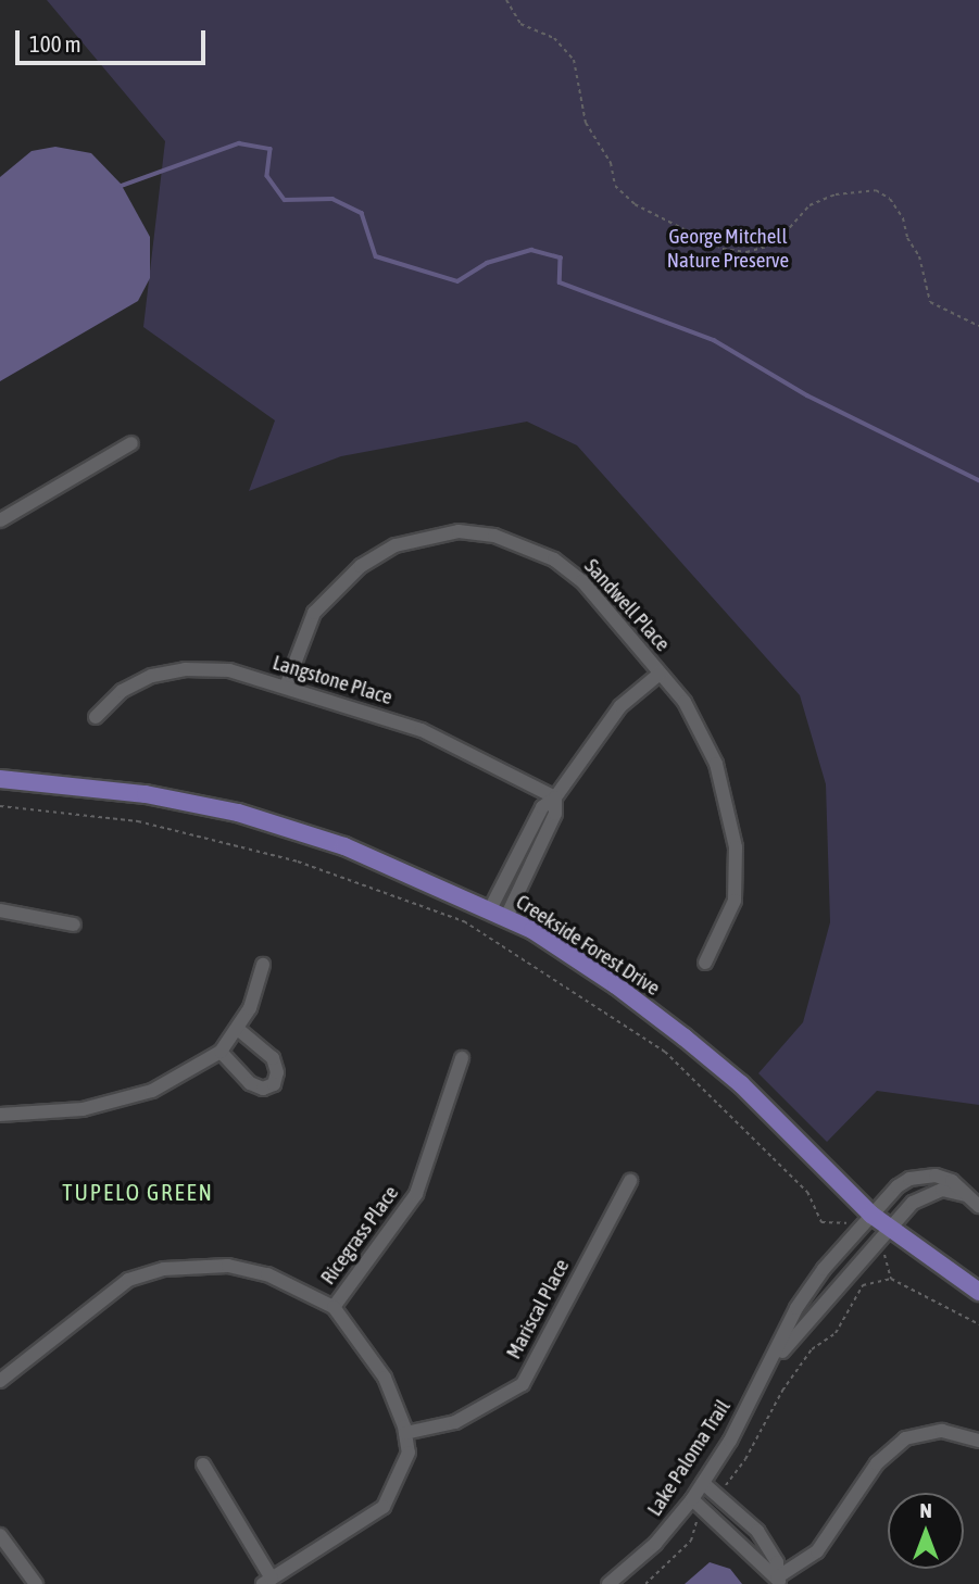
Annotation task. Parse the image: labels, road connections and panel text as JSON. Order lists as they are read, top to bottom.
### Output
{
  "streets": {
    "main road": ["Creekside Forest Drive"],
    "street": [
      "Sandwell Place",
      "Langstone Place",
      "Ricegrass Place",
      "Mariscal Place",
      "Lake Paloma Trail"
    ]
  },
  "crossings": [
    ["Sandwell Place", "Langstone Place"],
    ["Creekside Forest Drive", "Lake Paloma Trail"]
  ],
  "districts": ["TUPELO GREEN"],
  "parks": ["George Mitchell Nature Preserve"],
  "scale_bar": "100 m",
  "north": "top"
}
